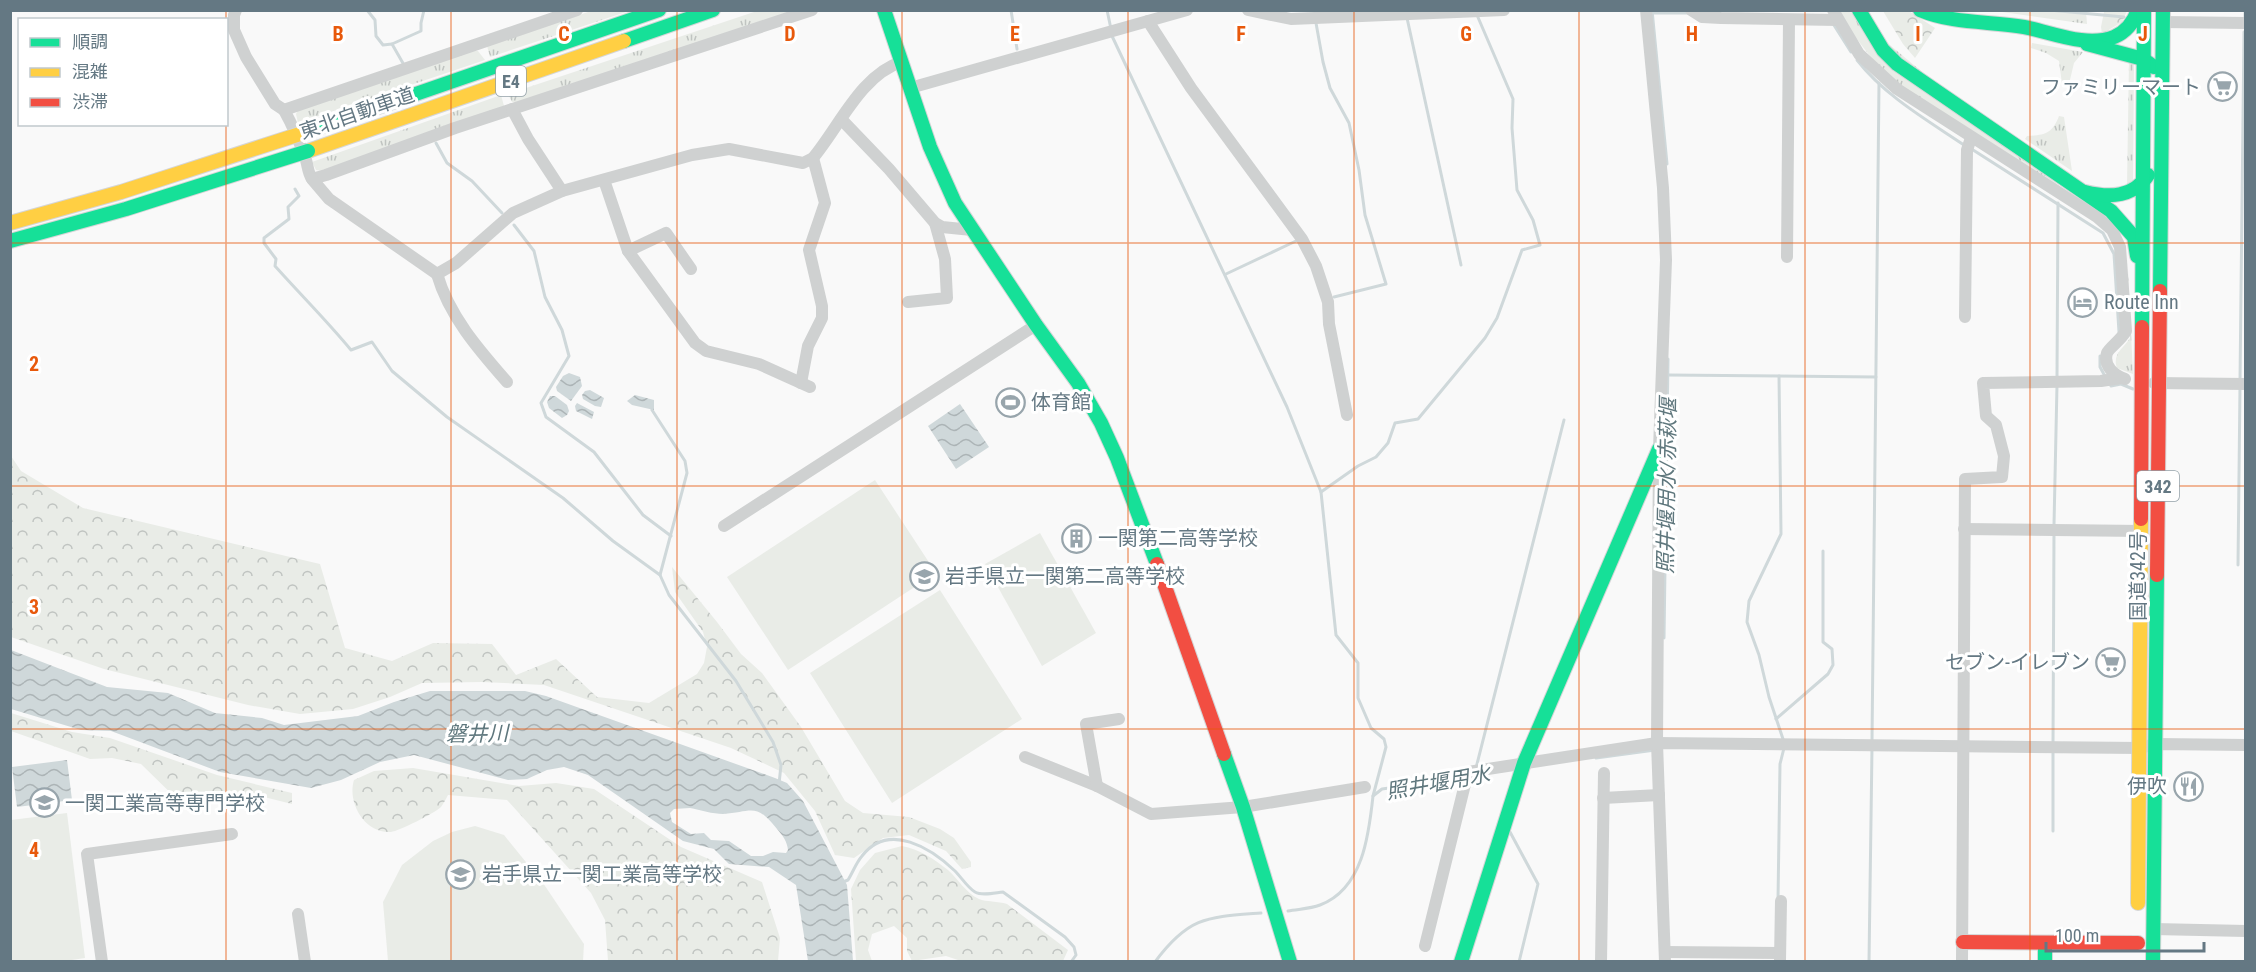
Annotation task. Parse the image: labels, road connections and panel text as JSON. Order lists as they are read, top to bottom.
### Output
{
  "streets": {
    "main road": [
      "E4",
      "東北自動車道",
      "342",
      "国道342号"
    ]
  },
  "water": ["照井堰用水/赤萩堰", "磐井川", "照井堰用水"],
  "places": {
    "supermarket": ["ファミリーマート", "セブン-イレブン"],
    "hotel": ["Route Inn"],
    "sports": ["体育館"],
    "building": ["一関第二高等学校"],
    "school or university": ["岩手県立一関第二高等学校", "一関工業高等専門学校", "岩手県立一関工業高等学校"],
    "restaurant": ["伊吹"]
  },
  "legend": ["順調", "混雑", "渋滞"],
  "scale_bar": "100 m",
  "grid": {
    "columns": [
      "B",
      "C",
      "D",
      "E",
      "F",
      "G",
      "H",
      "I",
      "J"
    ],
    "rows": ["2", "3", "4"]
  }
}
